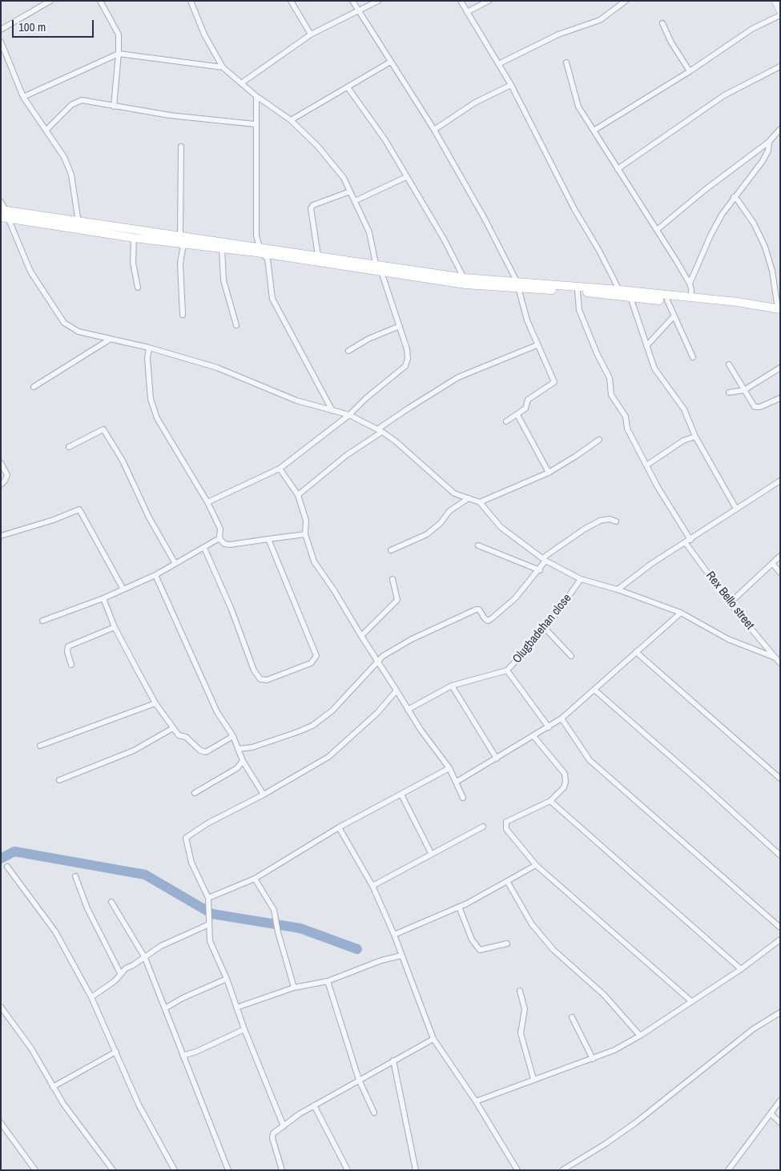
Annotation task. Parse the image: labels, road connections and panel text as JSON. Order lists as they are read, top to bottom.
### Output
{
  "streets": {
    "street": ["Rex Bello street", "Olugbadehan close"]
  },
  "scale_bar": "100 m"
}
